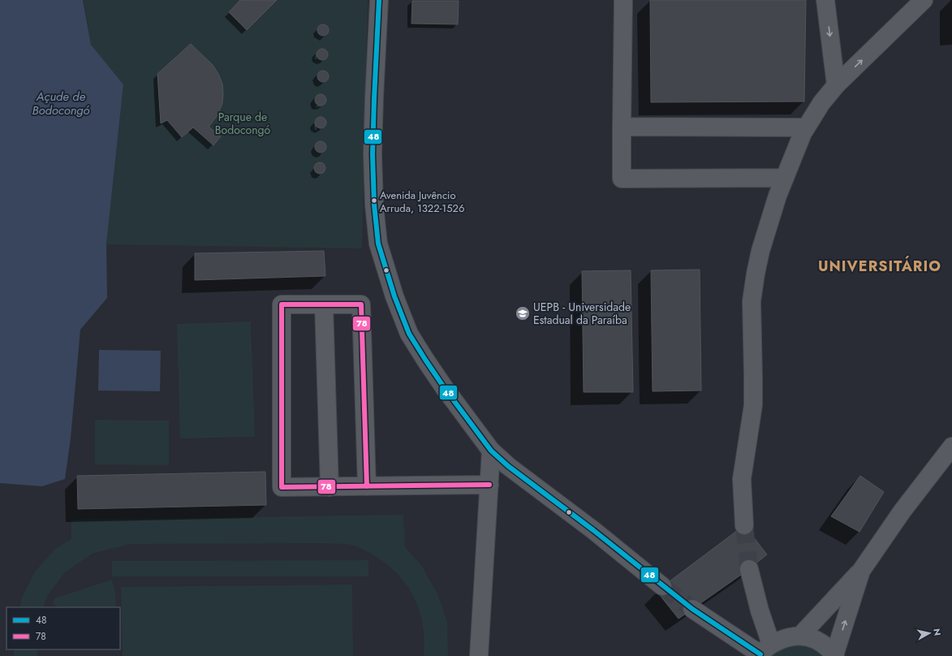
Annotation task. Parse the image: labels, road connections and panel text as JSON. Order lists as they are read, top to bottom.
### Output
{
  "districts": ["UNIVERSITÁRIO"],
  "water": ["Açude de Bodocongó"],
  "parks": ["Parque de Bodocongó"],
  "places": {
    "other": ["Avenida Juvêncio Arruda, 1322-1526"],
    "school or university": ["UEPB - Universidade Estadual da Paraíba"]
  },
  "lines": ["transit line 48", "transit line 78"],
  "legend": ["48", "78"],
  "north": "right"
}
